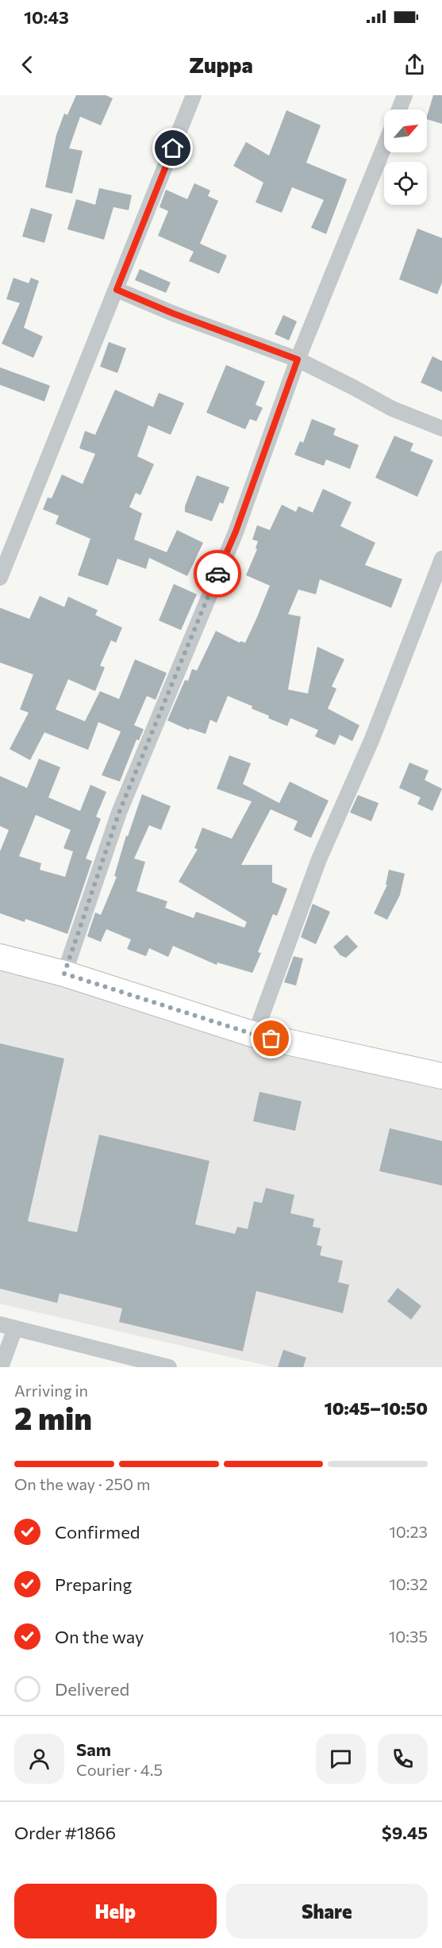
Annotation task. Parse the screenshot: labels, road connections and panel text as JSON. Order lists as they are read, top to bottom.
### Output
{
  "north": "top right",
  "page": {
    "status": "10:43",
    "header": "Zuppa",
    "heading": ["2 min", "Arriving in", "10:45–10:50"],
    "panel": [
      "Sam",
      "Courier · 4.5",
      "Order #1866",
      "$9.45"
    ],
    "bar": "On the way · 250 m",
    "list": [
      ["Confirmed", "10:23"],
      ["Preparing", "10:32"],
      ["On the way", "10:35"],
      "Delivered"
    ],
    "buttons": ["Help", "Share"]
  }
}
